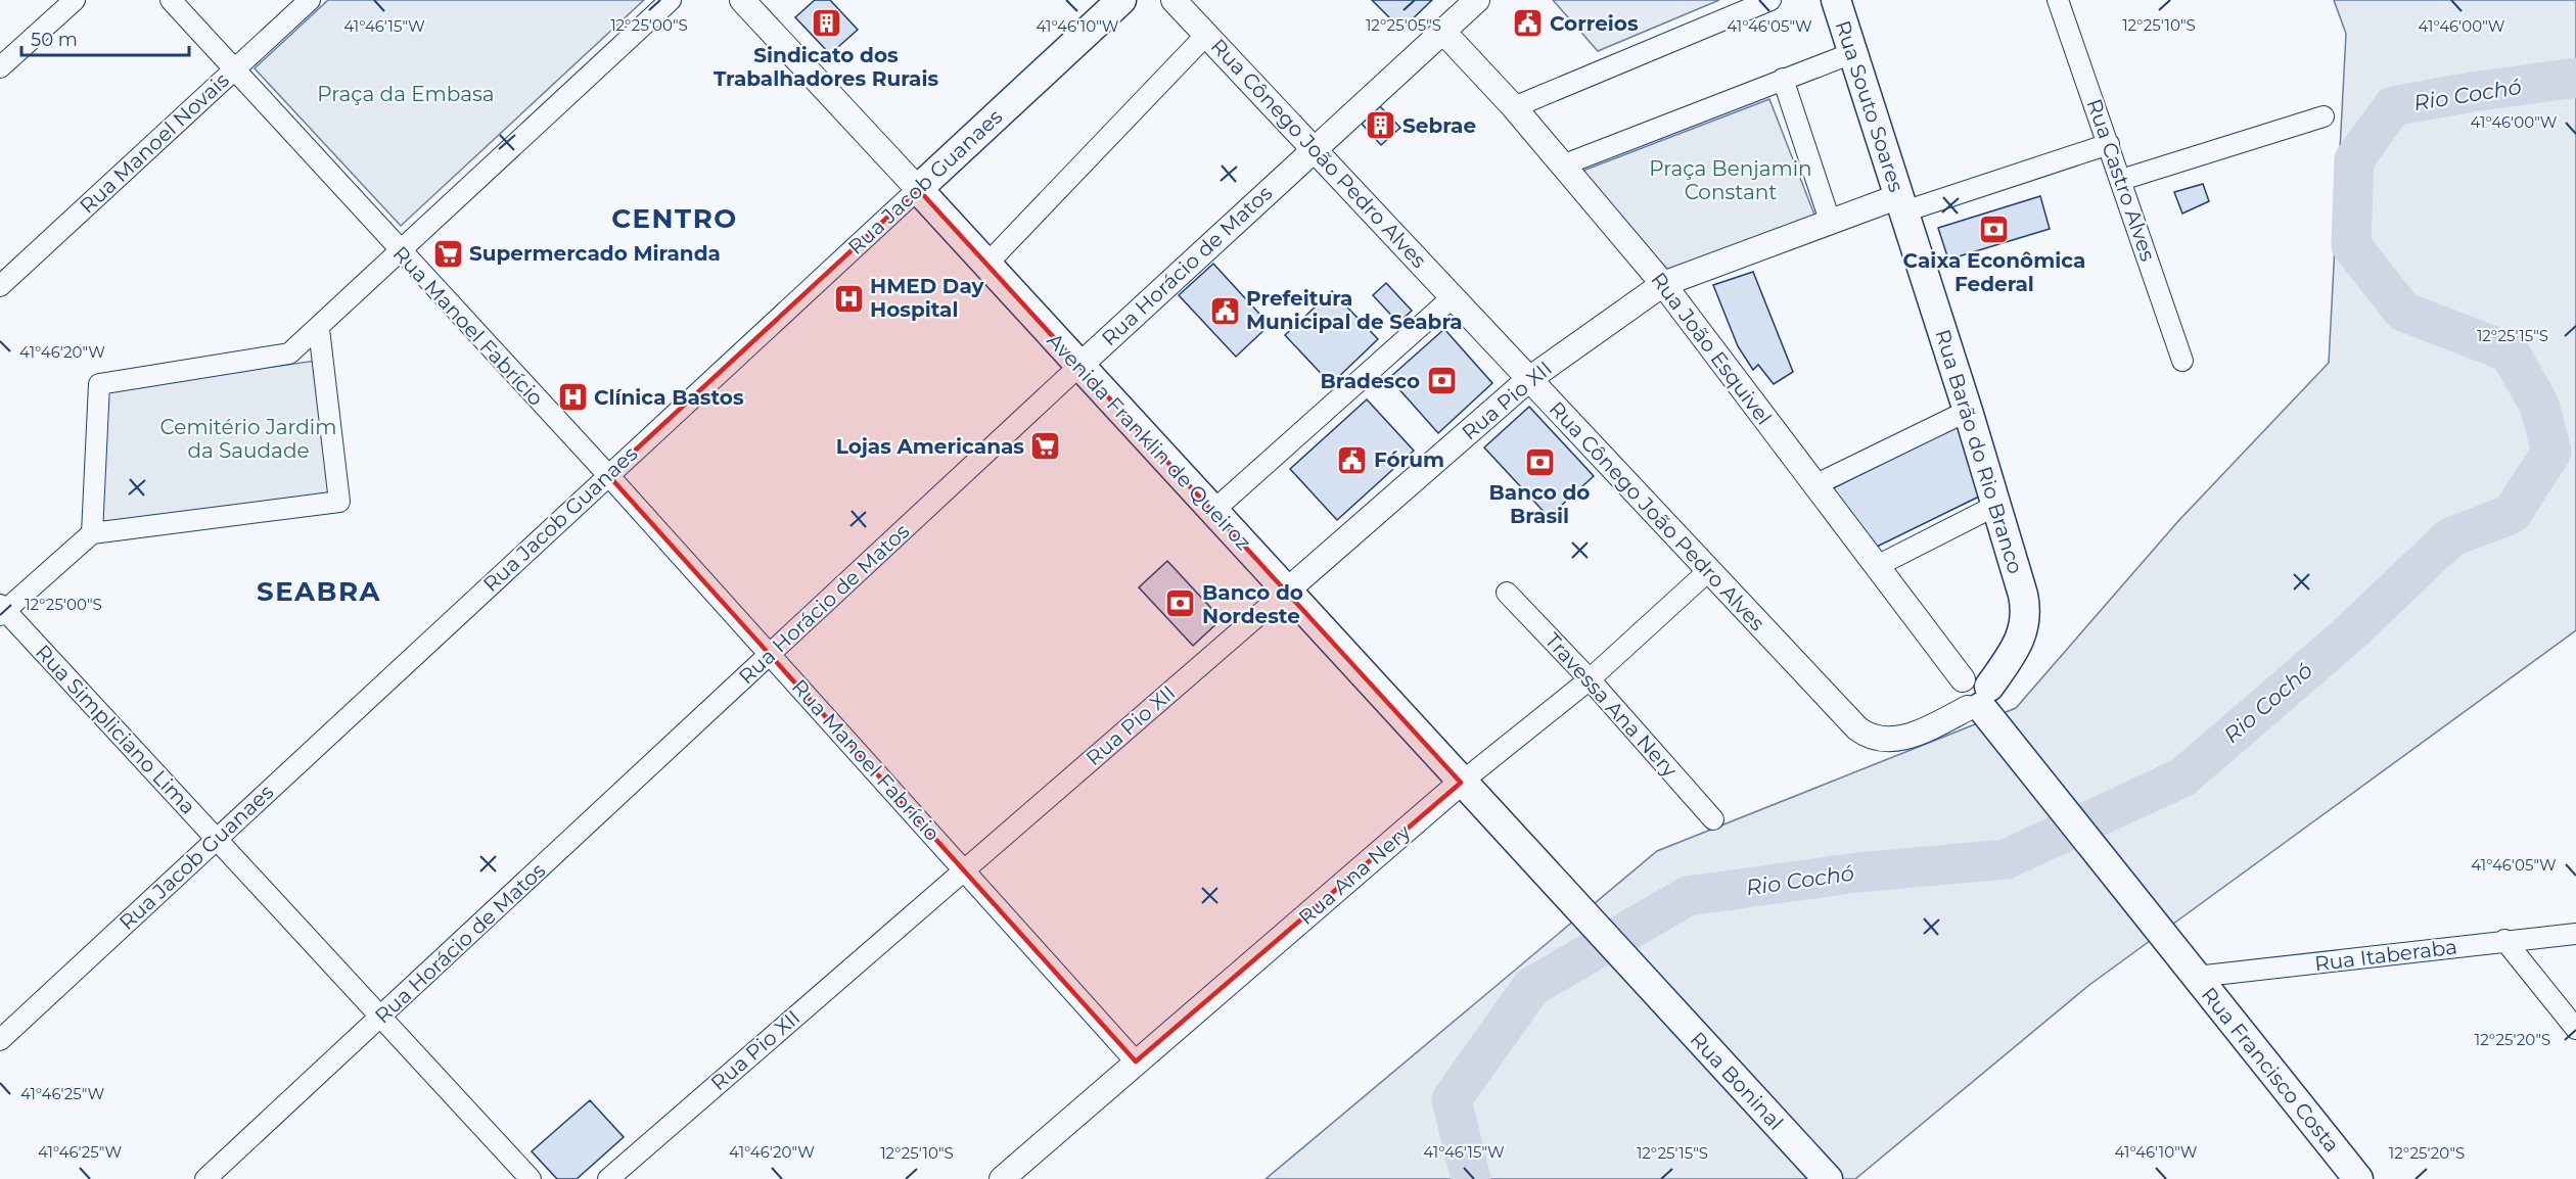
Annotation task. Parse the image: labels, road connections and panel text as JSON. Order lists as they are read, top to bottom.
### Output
{
  "streets": {
    "main road": [
      "Rua Souto Soares",
      "Rua Jacob Guanaes",
      "Avenida Franklin de Queiroz",
      "Rua Barão do Rio Branco",
      "Rua Francisco Costa",
      "Rua Boninal"
    ],
    "street": [
      "Rua Manoel Novais",
      "Rua Cônego João Pedro Alves",
      "Rua Castro Alves",
      "Rua Horácio de Matos",
      "Rua Manoel Fabrício",
      "Rua João Esquivel",
      "Rua Pio XII",
      "Travessa Ana Nery",
      "Rua Simpliciano Lima",
      "Rua Ana Nery",
      "Rua Itaberaba"
    ]
  },
  "crossings": [
    ["Rua Souto Soares", "Rua Barão do Rio Branco"],
    ["Rua Manoel Novais", "Rua Manoel Fabrício"],
    ["Rua Cônego João Pedro Alves", "Rua Horácio de Matos"],
    ["Rua Cônego João Pedro Alves", "Rua João Esquivel"],
    ["Rua Cônego João Pedro Alves", "Rua Pio XII"],
    ["Rua Cônego João Pedro Alves", "Rua Barão do Rio Branco"],
    ["Rua Cônego João Pedro Alves", "Rua Ana Nery"],
    ["Rua Cônego João Pedro Alves", "Rua Francisco Costa"],
    ["Rua Jacob Guanaes", "Rua Manoel Fabrício"],
    ["Rua Jacob Guanaes", "Avenida Franklin de Queiroz"],
    ["Rua Jacob Guanaes", "Rua Simpliciano Lima"],
    ["Rua Horácio de Matos", "Rua Manoel Fabrício"],
    ["Rua Horácio de Matos", "Rua João Esquivel"],
    ["Rua Horácio de Matos", "Avenida Franklin de Queiroz"],
    ["Rua Horácio de Matos", "Rua Simpliciano Lima"],
    ["Rua Manoel Fabrício", "Rua Pio XII"],
    ["Rua Manoel Fabrício", "Rua Ana Nery"],
    ["Rua João Esquivel", "Rua Pio XII"],
    ["Rua João Esquivel", "Rua Barão do Rio Branco"],
    ["Rua João Esquivel", "Rua Francisco Costa"],
    ["Rua Pio XII", "Avenida Franklin de Queiroz"],
    ["Avenida Franklin de Queiroz", "Rua Ana Nery"],
    ["Avenida Franklin de Queiroz", "Rua Boninal"],
    ["Rua Barão do Rio Branco", "Rua Francisco Costa"],
    ["Travessa Ana Nery", "Rua Ana Nery"],
    ["Rua Itaberaba", "Rua Francisco Costa"]
  ],
  "districts": ["CENTRO", "SEABRA"],
  "water": ["Rio Cochó"],
  "parks": ["Praça da Embasa", "Praça Benjamin Constant", "Cemitério Jardim da Saudade"],
  "places": {
    "building": ["Sindicato dos Trabalhadores Rurais", "Sebrae"],
    "public building": ["Correios", "Prefeitura Municipal de Seabra", "Fórum"],
    "bank": [
      "Caixa Econômica Federal",
      "Bradesco",
      "Banco do Brasil",
      "Banco do Nordeste"
    ],
    "supermarket": ["Supermercado Miranda", "Lojas Americanas"],
    "hospital": ["HMED Day Hospital", "Clínica Bastos"]
  },
  "scale_bar": "50 m",
  "coordinates": [
    "12°25'00\"S",
    "12°25'05\"S",
    "12°25'10\"S",
    "41°46'15\"W",
    "41°46'10\"W",
    "41°46'05\"W",
    "41°46'00\"W",
    "12°25'15\"S",
    "41°46'20\"W",
    "12°25'20\"S",
    "41°46'25\"W"
  ]
}
